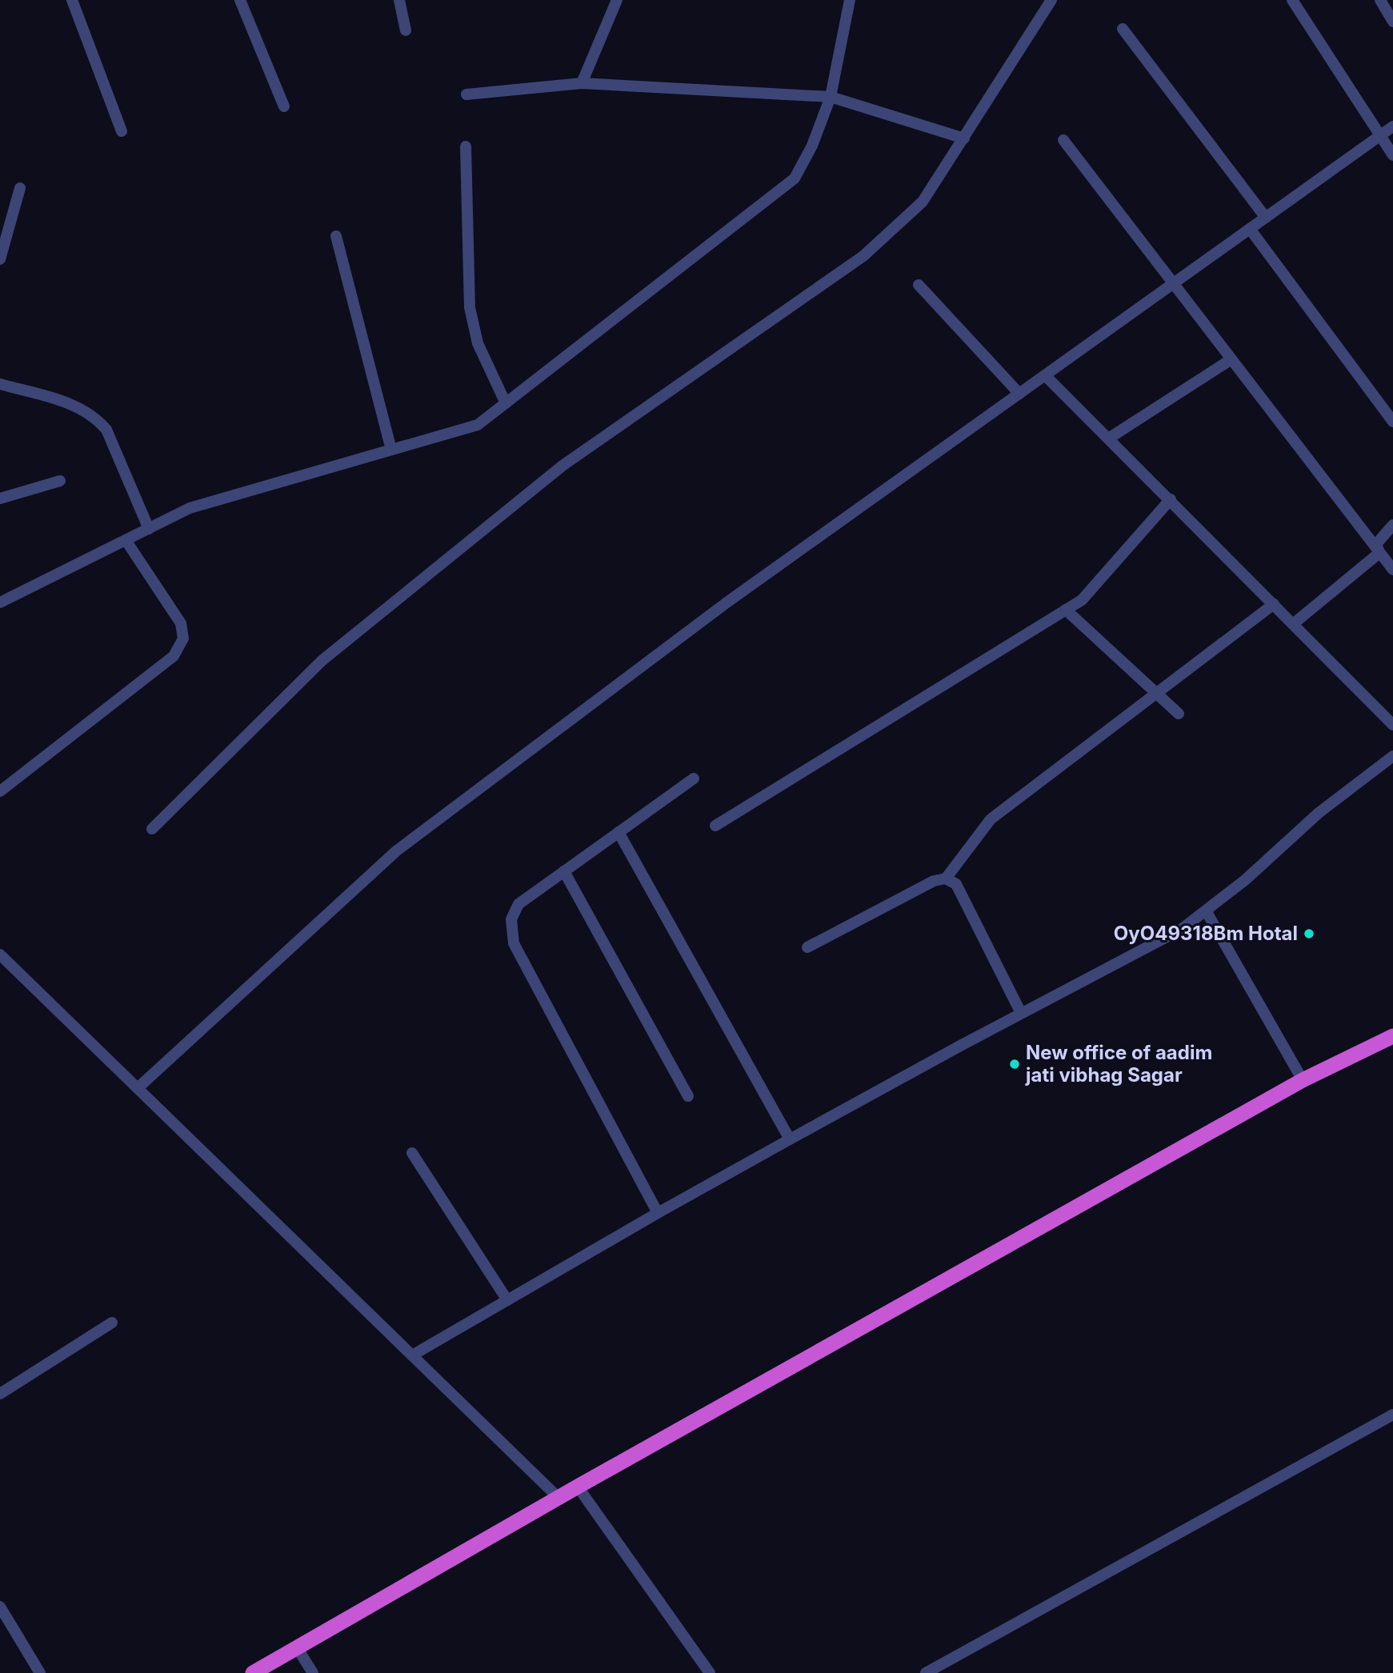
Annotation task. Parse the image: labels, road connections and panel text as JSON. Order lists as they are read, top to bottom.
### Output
{
  "places": ["OyO49318Bm Hotal", "New office of aadim jati vibhag Sagar"]
}
